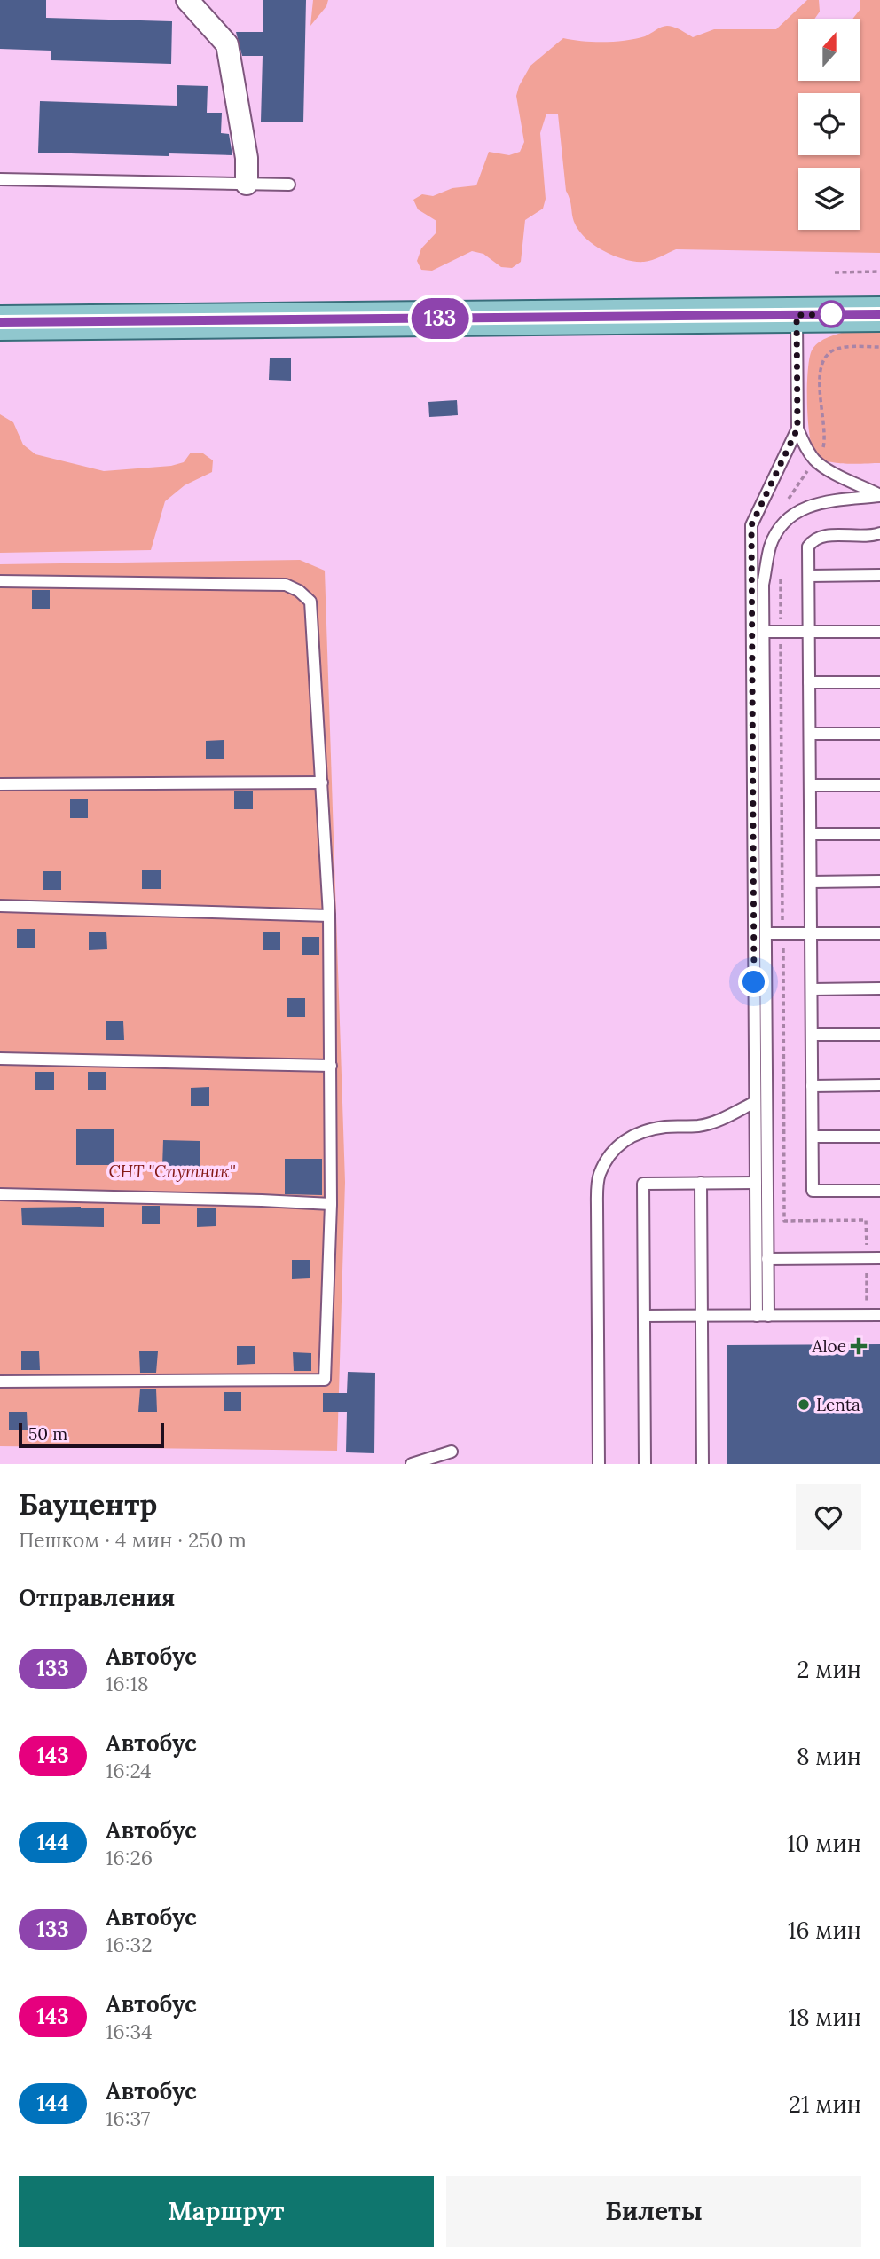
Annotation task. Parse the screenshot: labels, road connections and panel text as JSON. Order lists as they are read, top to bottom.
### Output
{
  "parks": ["СНТ \"Спутник\""],
  "places": {
    "health": ["Aloe"],
    "other": ["Lenta"]
  },
  "lines": ["bus line 133"],
  "scale_bar": "50 m",
  "north": "top",
  "page": {
    "on_map": "133",
    "scale": "50 m",
    "heading": [
      ["Бауцентр", "Пешком · 4 мин · 250 m"],
      "Отправления"
    ],
    "list": [
      {
        "mark": "133",
        "name": "Автобус",
        "note": "16:18",
        "value": "2 мин"
      },
      {
        "mark": "143",
        "name": "Автобус",
        "note": "16:24",
        "value": "8 мин"
      },
      {
        "mark": "144",
        "name": "Автобус",
        "note": "16:26",
        "value": "10 мин"
      },
      {
        "mark": "133",
        "name": "Автобус",
        "note": "16:32",
        "value": "16 мин"
      },
      {
        "mark": "143",
        "name": "Автобус",
        "note": "16:34",
        "value": "18 мин"
      },
      {
        "mark": "144",
        "name": "Автобус",
        "note": "16:37",
        "value": "21 мин"
      }
    ],
    "buttons": ["Маршрут", "Билеты"]
  }
}
